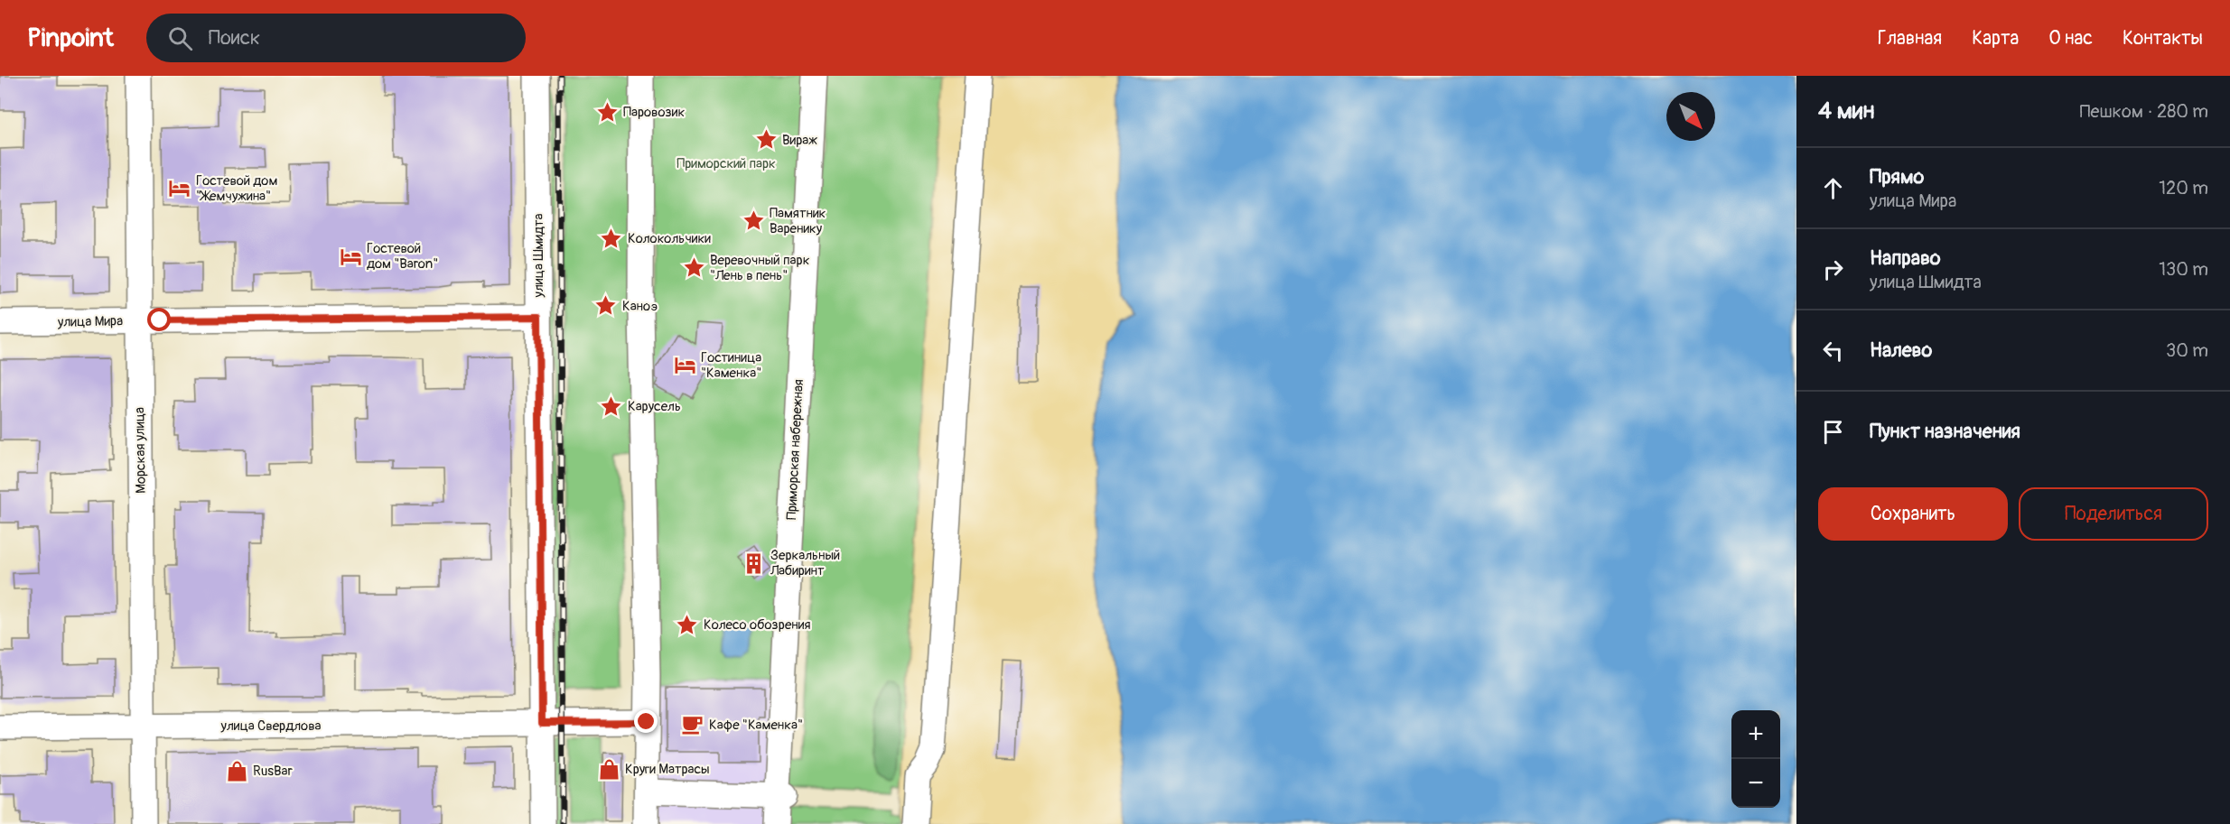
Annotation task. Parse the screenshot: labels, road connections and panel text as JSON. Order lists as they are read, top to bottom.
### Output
{
  "streets": {
    "street": [
      "улица Шмидта",
      "улица Мира",
      "Приморская набережная",
      "Морская улица",
      "улица Свердлова"
    ]
  },
  "crossings": [
    ["улица Шмидта", "улица Мира"],
    ["улица Шмидта", "улица Свердлова"],
    ["улица Мира", "Морская улица"],
    ["Морская улица", "улица Свердлова"]
  ],
  "parks": ["Приморский парк"],
  "places": {
    "place": [
      "Паровозик",
      "Вираж",
      "Памятник Варенику",
      "Колокольчики",
      "Веревочный парк \"Лень в пень\"",
      "Каноэ",
      "Карусель",
      "Колесо обозрения"
    ],
    "hotel": ["Гостевой дом \"Жемчужина\"", "Гостевой дом \"Baron\"", "Гостиница \"Каменка\""],
    "building": ["Зеркальный Лабиринт"],
    "cafe": ["Кафе \"Каменка\""],
    "shop": ["Круги Матрасы", "RusBar"]
  },
  "north": "bottom right",
  "page": {
    "header": "Pinpoint",
    "search": "Поиск",
    "nav": [
      "Главная",
      "Карта",
      "О нас",
      "Контакты"
    ],
    "heading": ["4 мин", "Пешком · 280 m"],
    "list": [
      ["Прямо", "улица Мира", "120 m"],
      ["Направо", "улица Шмидта", "130 m"],
      ["Налево", "30 m"],
      "Пункт назначения"
    ],
    "buttons": ["Сохранить", "Поделиться"],
    "map_buttons": ["+", "−"]
  }
}
